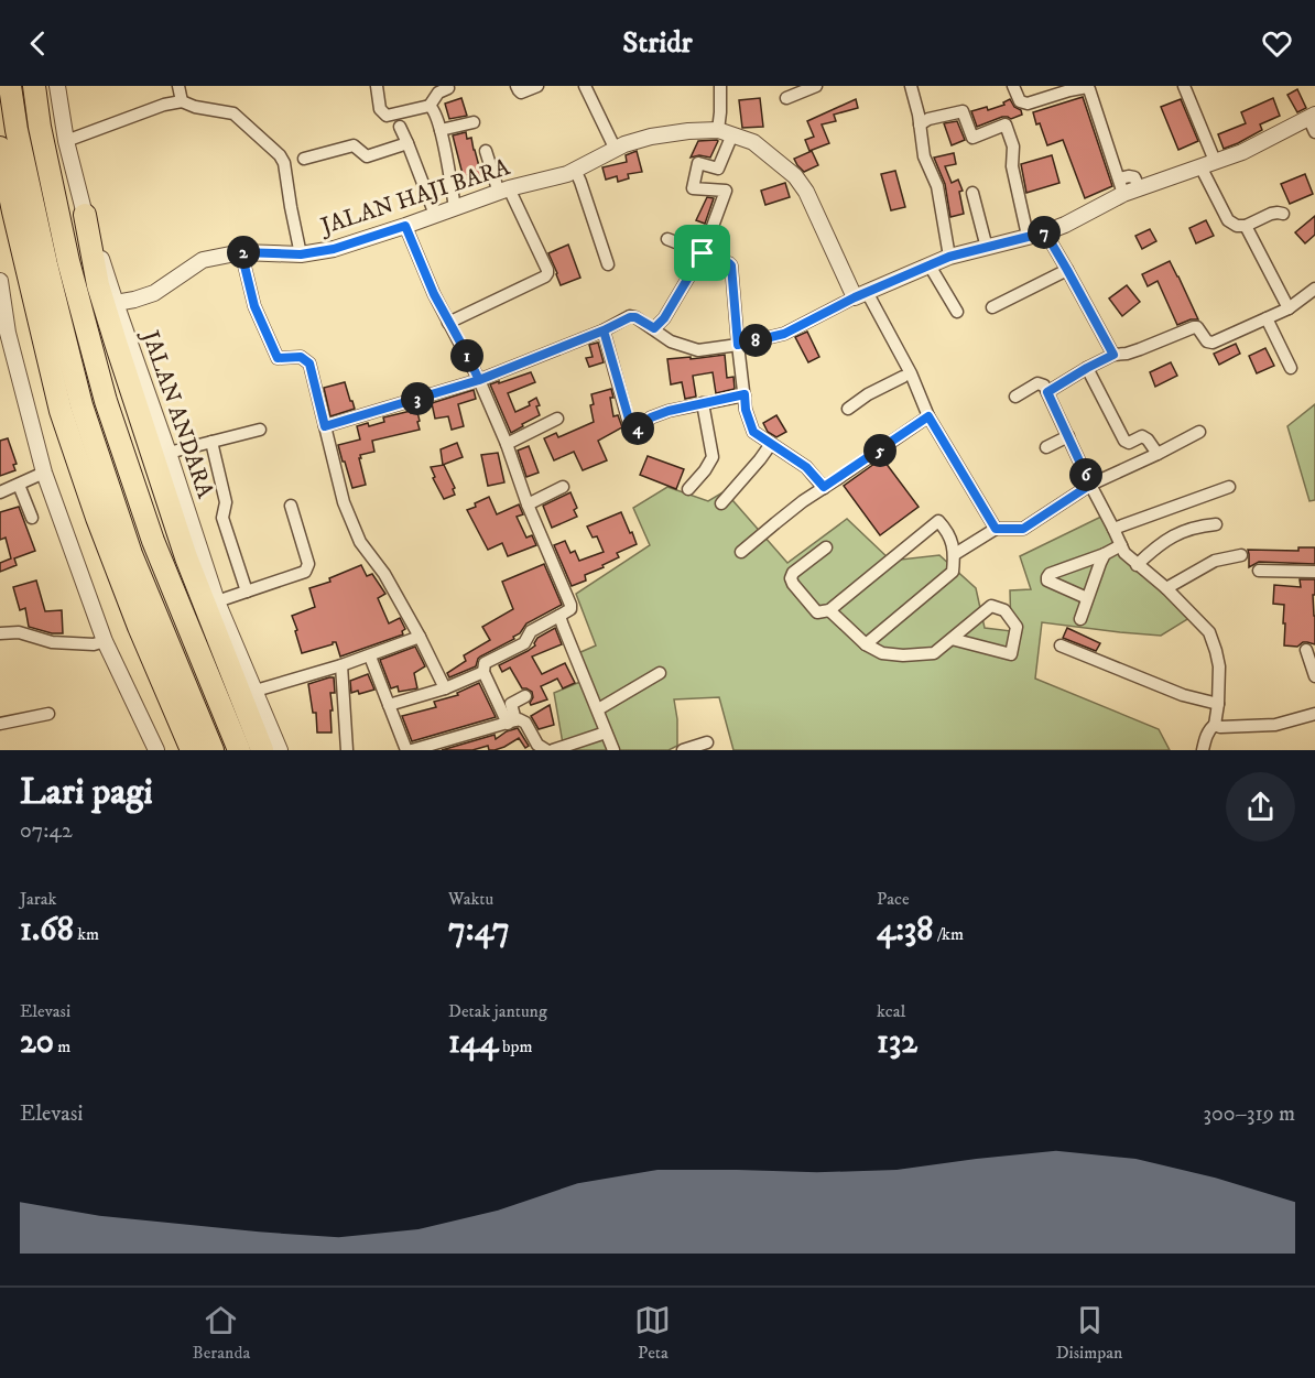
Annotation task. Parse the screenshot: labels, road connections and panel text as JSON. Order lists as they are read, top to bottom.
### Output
{
  "streets": {
    "street": ["JALAN HAJI BARA", "JALAN ANDARA"]
  },
  "crossings": [
    ["JALAN HAJI BARA", "JALAN ANDARA"]
  ],
  "page": {
    "header": "Stridr",
    "pins": [
      "7",
      "2",
      "8",
      "1",
      "3",
      "4",
      "5",
      "6"
    ],
    "heading": ["Lari pagi", "07:42"],
    "stats": [
      ["Jarak", "1.68 km"],
      ["Waktu", "7:47"],
      ["Pace", "4:38 /km"],
      ["Elevasi", "20 m"],
      ["Detak jantung", "144 bpm"],
      ["kcal", "132"]
    ],
    "chart": ["Elevasi", "300–319 m"],
    "tabs": ["Beranda", "Peta", "Disimpan"]
  }
}
